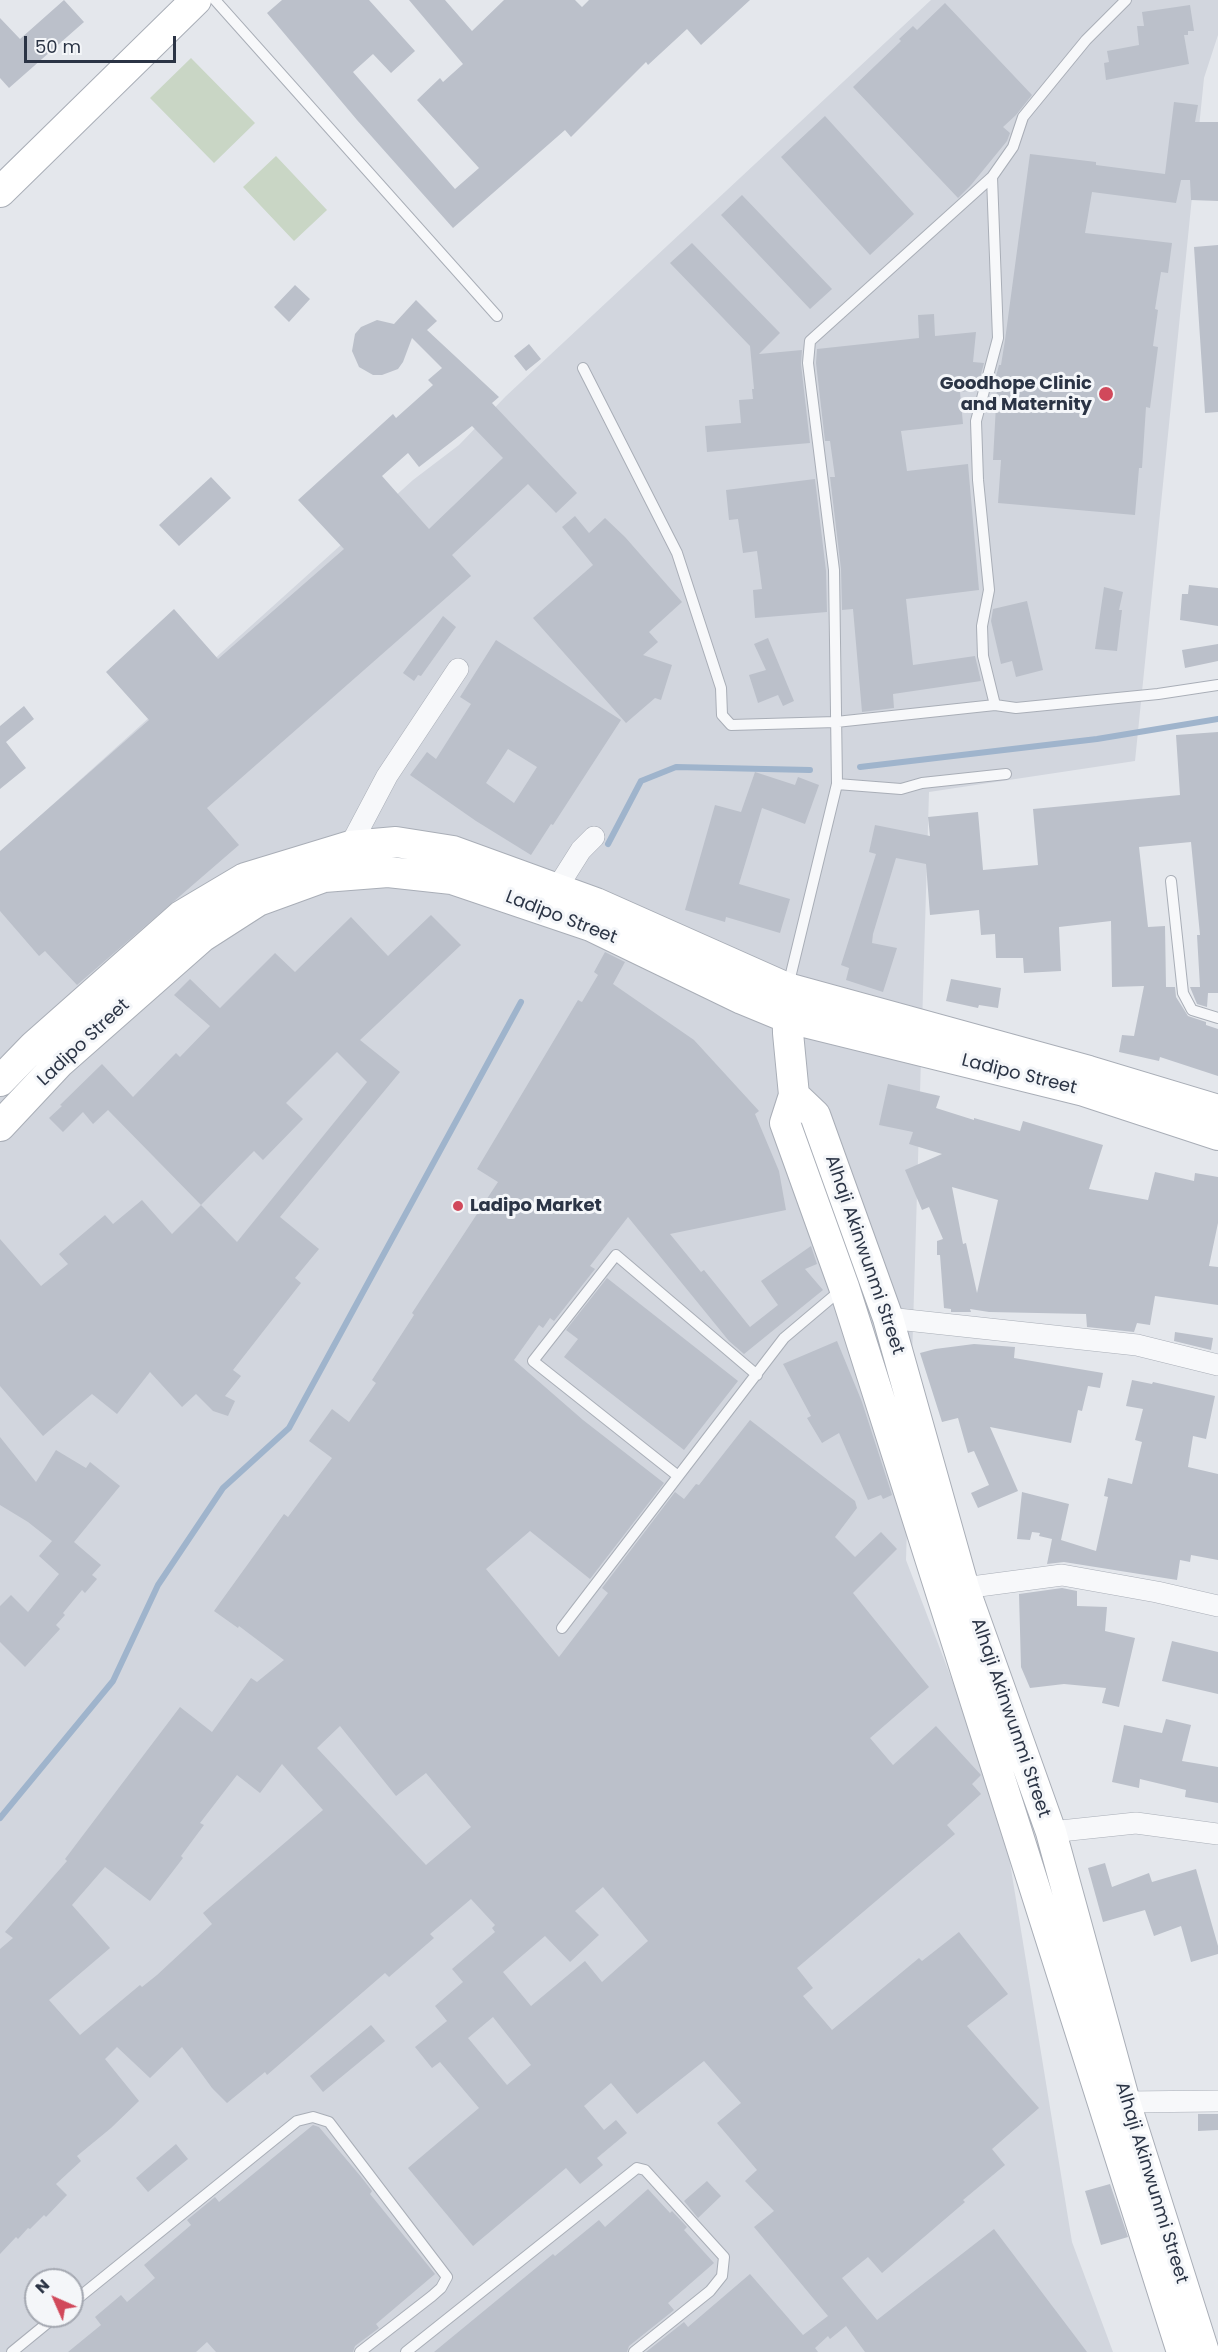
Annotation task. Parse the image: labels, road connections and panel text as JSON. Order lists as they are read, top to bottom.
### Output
{
  "streets": {
    "street": ["Ladipo Street", "Alhaji Akinwunmi Street"]
  },
  "crossings": [
    ["Ladipo Street", "Alhaji Akinwunmi Street"]
  ],
  "places": ["Goodhope Clinic and Maternity", "Ladipo Market"],
  "scale_bar": "50 m",
  "north": "top left"
}
